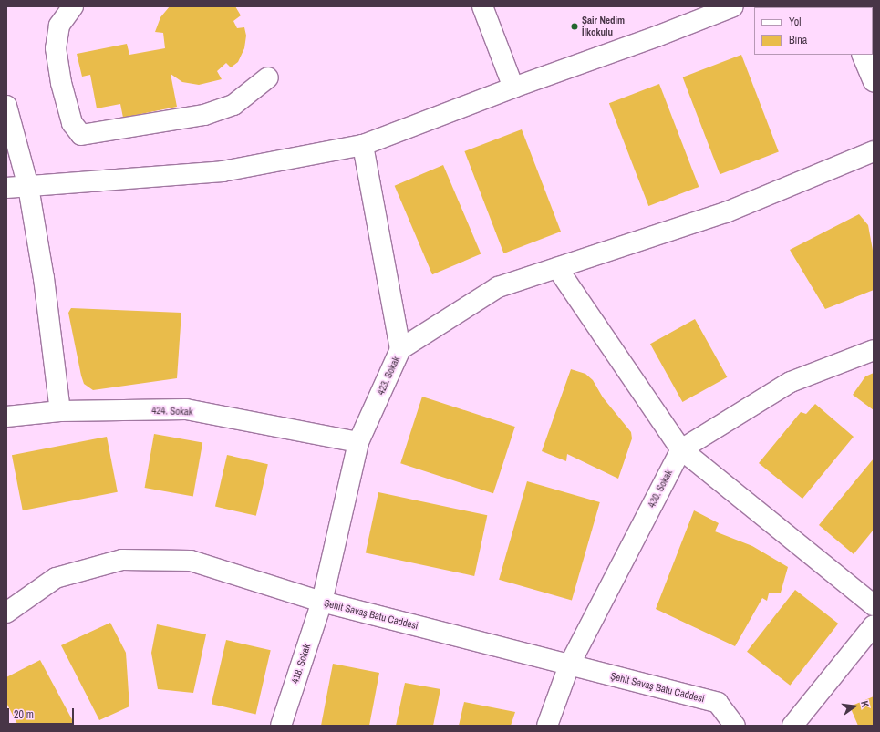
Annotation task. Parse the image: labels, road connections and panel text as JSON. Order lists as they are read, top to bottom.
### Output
{
  "streets": {
    "street": [
      "423. Sokak",
      "424. Sokak",
      "430. Sokak",
      "Şehit Savaş Batu Caddesi",
      "418. Sokak"
    ]
  },
  "crossings": [
    ["423. Sokak", "424. Sokak"],
    ["423. Sokak", "Şehit Savaş Batu Caddesi"],
    ["423. Sokak", "418. Sokak"],
    ["430. Sokak", "Şehit Savaş Batu Caddesi"],
    ["Şehit Savaş Batu Caddesi", "418. Sokak"]
  ],
  "places": ["Şair Nedim İlkokulu"],
  "legend": ["Yol", "Bina"],
  "scale_bar": "20 m",
  "north": "right"
}
